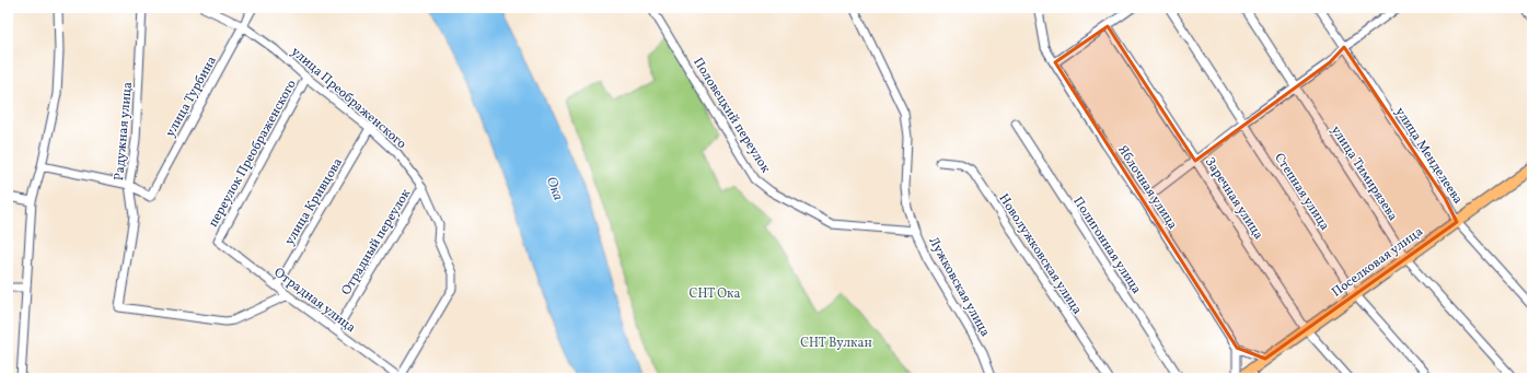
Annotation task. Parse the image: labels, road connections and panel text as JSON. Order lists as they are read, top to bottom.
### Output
{
  "streets": {
    "highway": ["Поселковая улица"],
    "street": [
      "улица Турбина",
      "улица Преображенского",
      "Половецкий переулок",
      "Радужная улица",
      "переулок Преображенского",
      "улица Менделеева",
      "улица Тимирязева",
      "Яблочная улица",
      "Степная улица",
      "Заречная улица",
      "улица Кривцова",
      "Отрадный переулок",
      "Полигонная улица",
      "Новолужковская улица",
      "Лужковская улица",
      "Отрадная улица"
    ]
  },
  "crossings": [
    ["улица Турбина", "улица Преображенского"],
    ["улица Турбина", "Радужная улица"],
    ["улица Преображенского", "переулок Преображенского"],
    ["улица Преображенского", "улица Кривцова"],
    ["улица Преображенского", "Отрадный переулок"],
    ["улица Преображенского", "Отрадная улица"],
    ["Половецкий переулок", "Лужковская улица"],
    ["Радужная улица", "Отрадная улица"],
    ["переулок Преображенского", "Отрадная улица"],
    ["улица Менделеева", "Поселковая улица"],
    ["улица Тимирязева", "Поселковая улица"],
    ["Степная улица", "Поселковая улица"],
    ["Заречная улица", "Поселковая улица"],
    ["улица Кривцова", "Отрадная улица"],
    ["Отрадный переулок", "Отрадная улица"]
  ],
  "water": ["Ока"],
  "parks": ["СНТ Ока", "СНТ Вулкан"]
}
